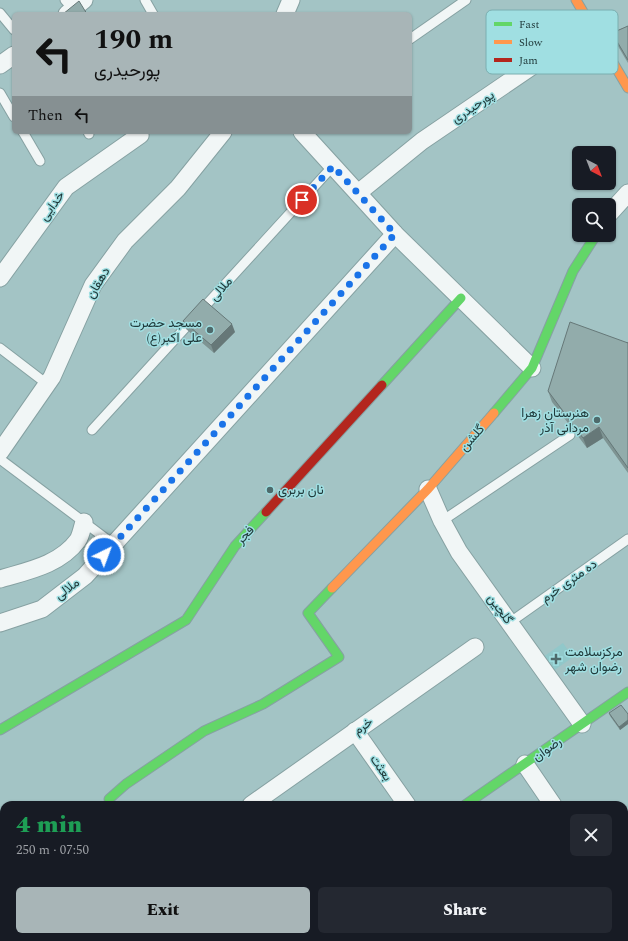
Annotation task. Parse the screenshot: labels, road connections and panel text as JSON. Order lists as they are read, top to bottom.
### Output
{
  "streets": {
    "street": [
      "پورحیدری",
      "خدایی",
      "دهقان",
      "ملالی",
      "گلشن",
      "فجر",
      "گلچین",
      "خرم",
      "رضوان",
      "بعثت"
    ],
    "lane": ["ده متری خرم"]
  },
  "crossings": [
    ["گلشن", "گلچین"],
    ["ده متری خرم", "گلچین"],
    ["گلچین", "رضوان"],
    ["خرم", "بعثت"]
  ],
  "places": {
    "other": ["مسجد حضرت علی اکبر(ع)", "هنرستان زهرا مردانی آذر", "نان بربری"],
    "health": ["مرکزسلامت رضوان شهر"]
  },
  "legend": ["Fast", "Slow", "Jam"],
  "north": "bottom right",
  "page": {
    "turn": ["190 m", "پورحیدری"],
    "then": "Then",
    "heading": ["4 min", "250 m · 07:50"],
    "buttons": ["Exit", "Share"]
  }
}
